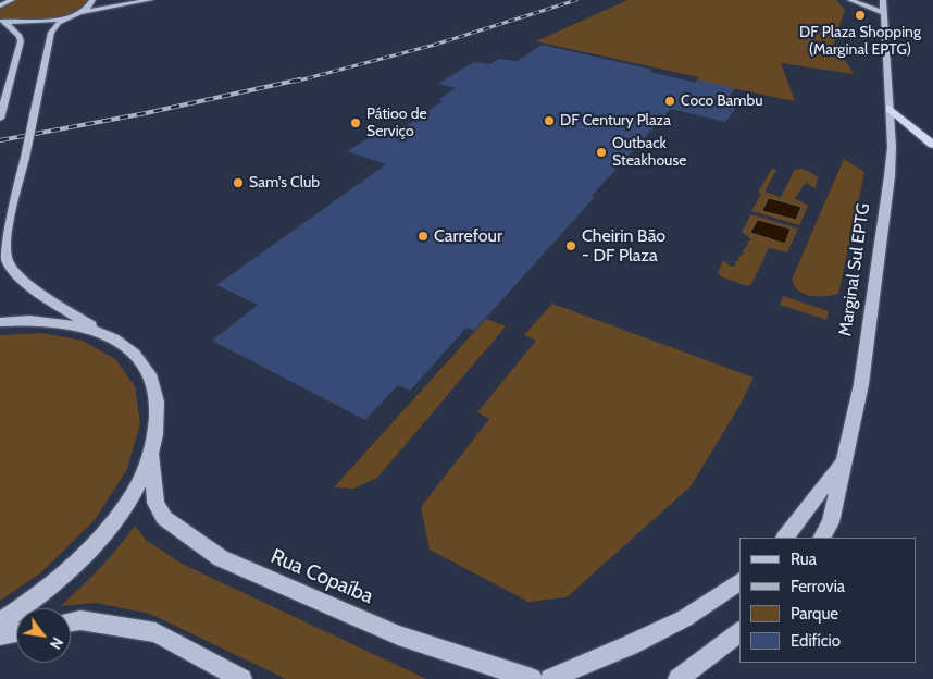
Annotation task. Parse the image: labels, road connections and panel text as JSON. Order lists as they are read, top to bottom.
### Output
{
  "streets": {
    "main road": ["Marginal Sul EPTG", "Rua Copaíba"]
  },
  "places": [
    "DF Plaza Shopping (Marginal EPTG)",
    "Coco Bambu",
    "DF Century Plaza",
    "Pátioo de Serviço",
    "Outback Steakhouse",
    "Sam's Club",
    "Carrefour",
    "Cheirin Bão - DF Plaza"
  ],
  "legend": [
    "Rua",
    "Ferrovia",
    "Parque",
    "Edifício"
  ],
  "north": "bottom right"
}
